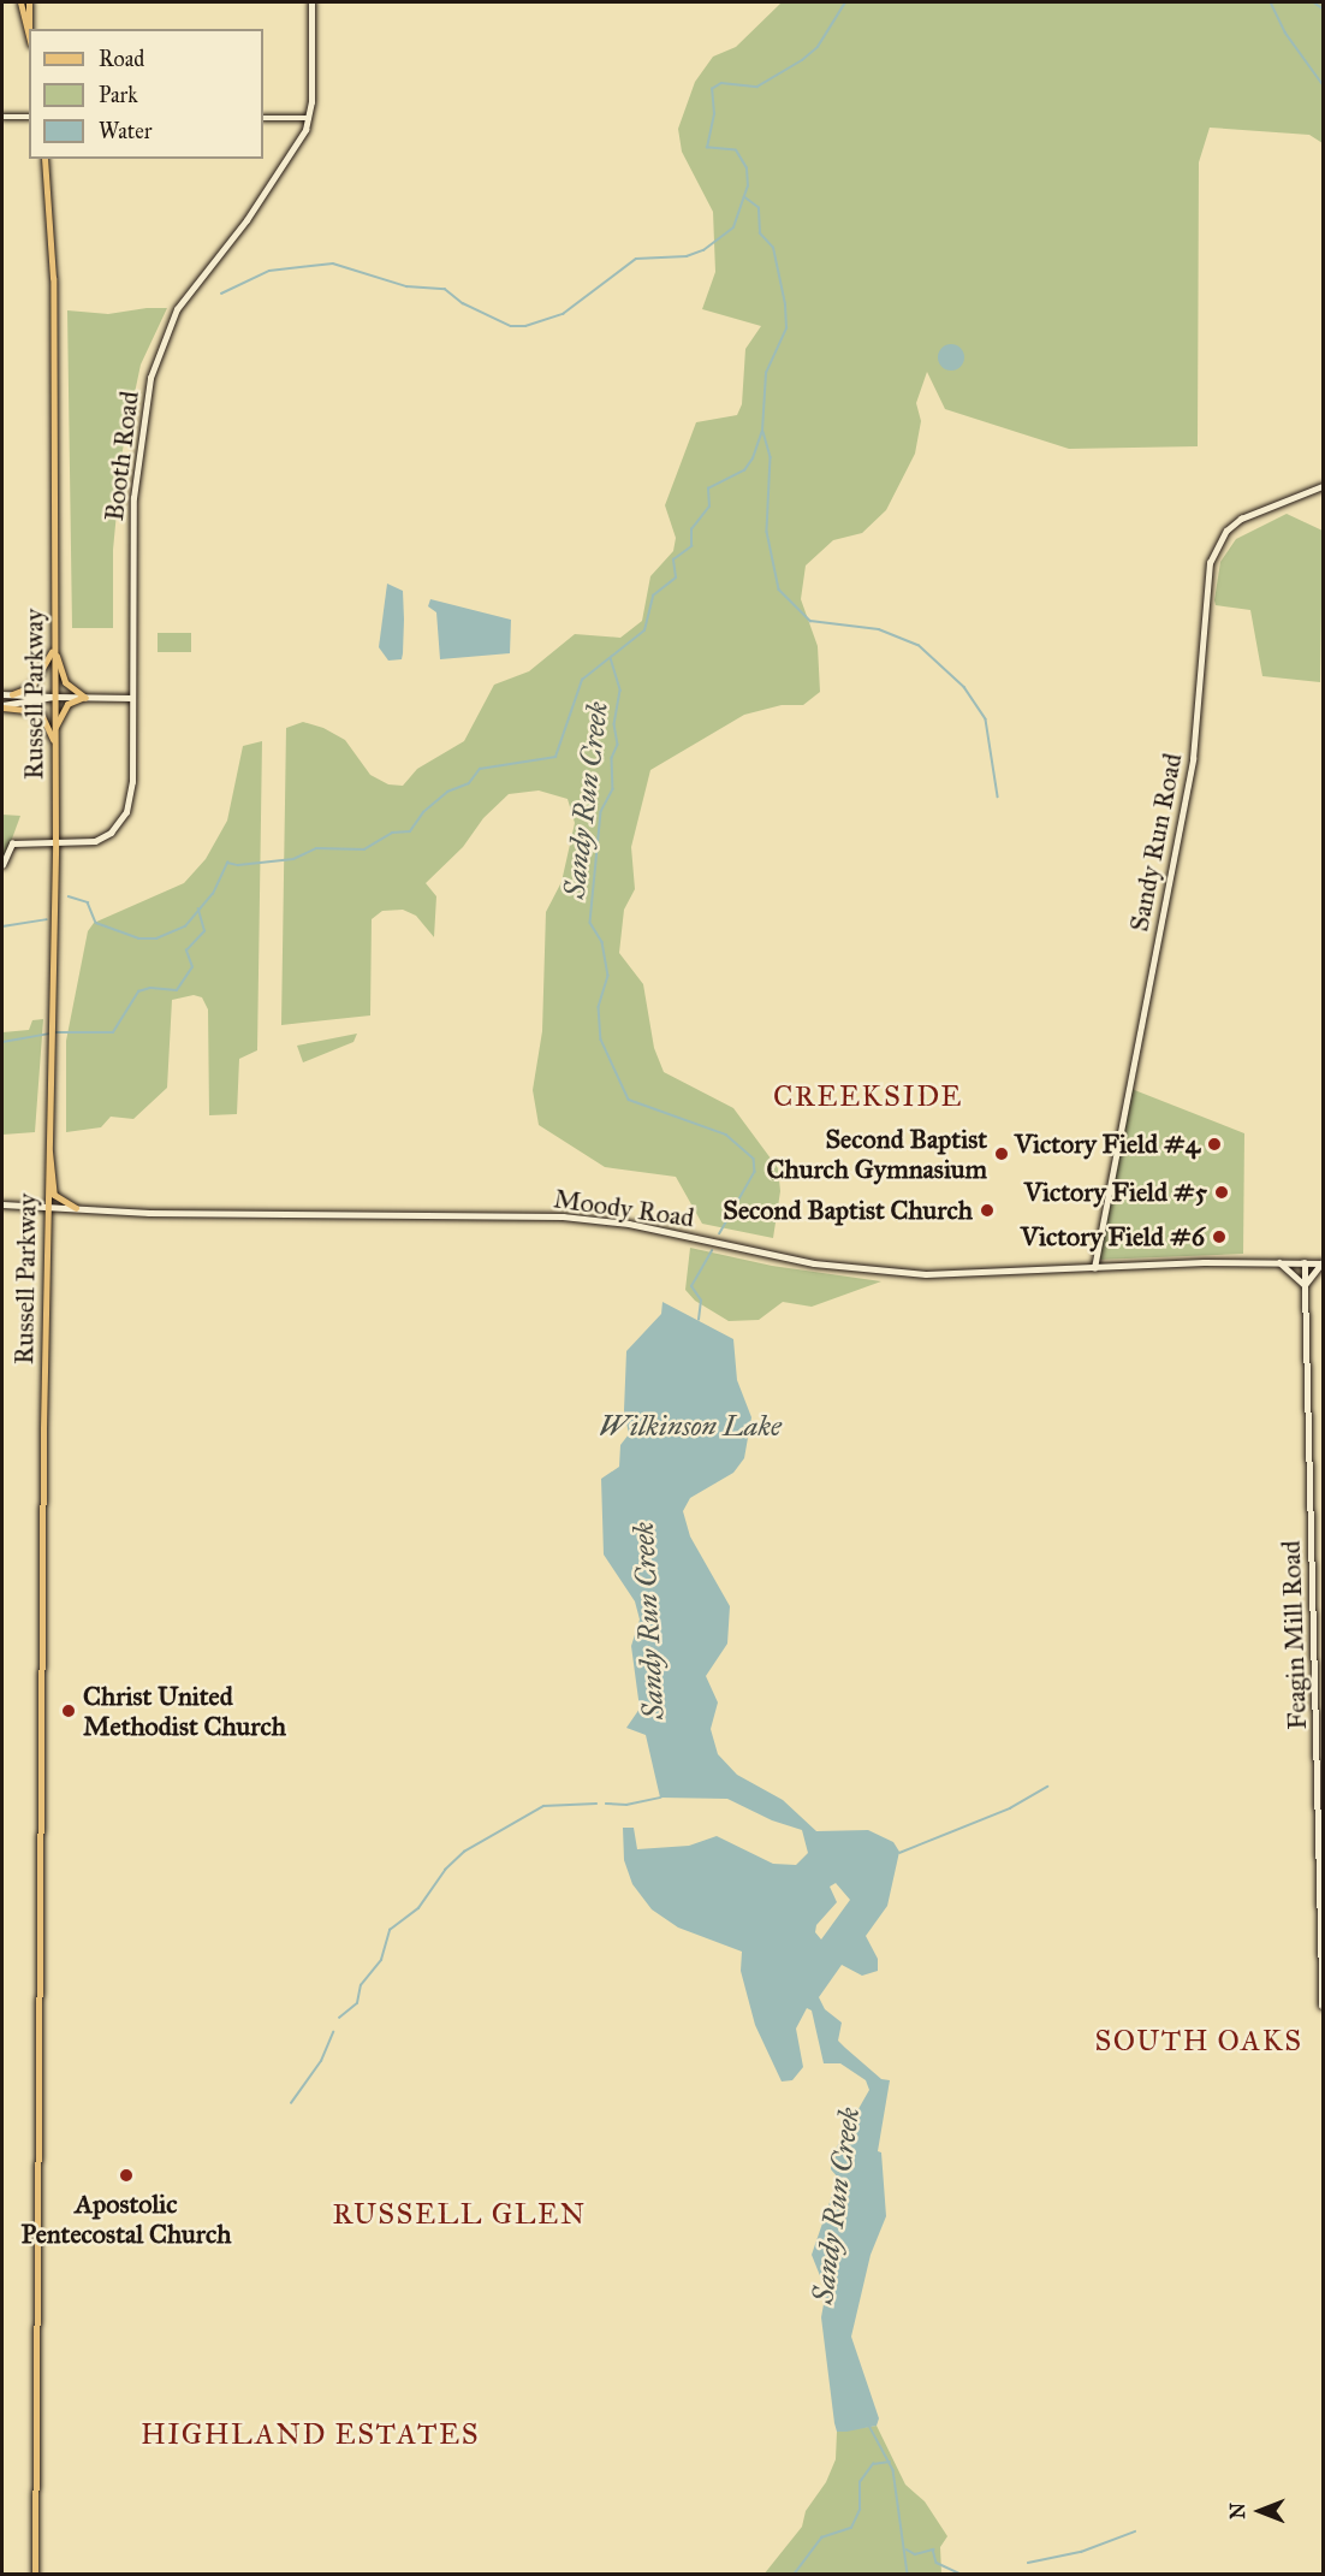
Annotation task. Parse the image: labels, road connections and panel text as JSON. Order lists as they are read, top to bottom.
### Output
{
  "streets": {
    "main road": ["Russell Parkway"],
    "street": [
      "Booth Road",
      "Sandy Run Road",
      "Moody Road",
      "Feagin Mill Road"
    ]
  },
  "crossings": [
    ["Booth Road", "Russell Parkway"],
    ["Russell Parkway", "Moody Road"],
    ["Sandy Run Road", "Moody Road"],
    ["Moody Road", "Feagin Mill Road"]
  ],
  "districts": [
    "CREEKSIDE",
    "SOUTH OAKS",
    "RUSSELL GLEN",
    "HIGHLAND ESTATES"
  ],
  "water": ["Sandy Run Creek", "Wilkinson Lake"],
  "places": [
    "Victory Field #4",
    "Second Baptist Church Gymnasium",
    "Victory Field #5",
    "Second Baptist Church",
    "Victory Field #6",
    "Christ United Methodist Church",
    "Apostolic Pentecostal Church"
  ],
  "legend": ["Road", "Park", "Water"],
  "north": "left"
}
